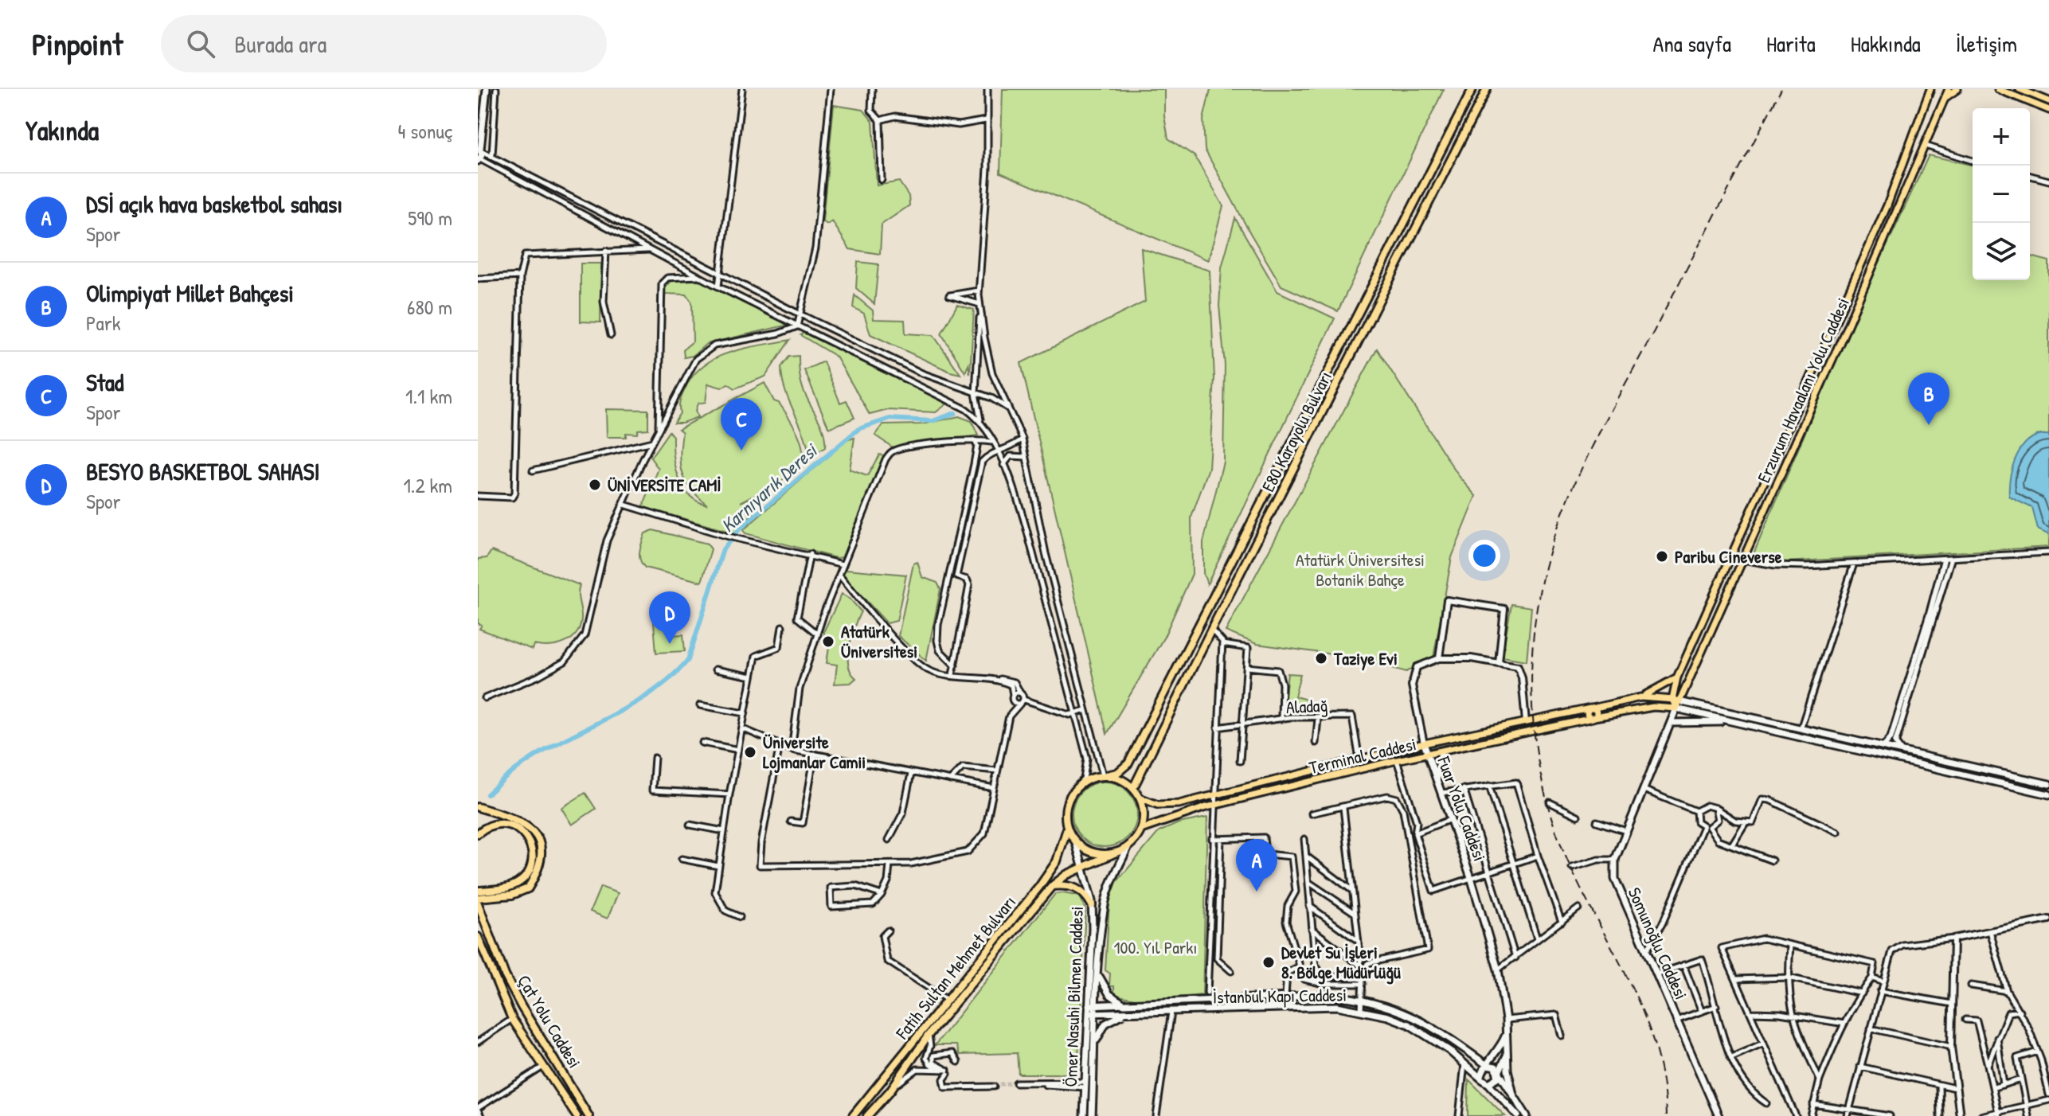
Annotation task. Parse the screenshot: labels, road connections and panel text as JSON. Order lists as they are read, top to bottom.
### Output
{
  "streets": {
    "highway": ["E80 Karayolu Bulvarı", "Fatih Sultan Mehmet Bulvarı", "Çat Yolu Caddesi"],
    "main road": [
      "Erzurum Havaalanı Yolu Caddesi",
      "Terminal Caddesi",
      "Fuar Yolu Caddesi",
      "Somunoğlu Caddesi",
      "İstanbul Kapı Caddesi",
      "Ömer Nasuhi Bilmen Caddesi"
    ],
    "street": ["Aladağ"]
  },
  "crossings": [
    ["Erzurum Havaalanı Yolu Caddesi", "Terminal Caddesi"],
    ["E80 Karayolu Bulvarı", "Terminal Caddesi"],
    ["E80 Karayolu Bulvarı", "Fatih Sultan Mehmet Bulvarı"],
    ["E80 Karayolu Bulvarı", "Ömer Nasuhi Bilmen Caddesi"],
    ["Aladağ", "Terminal Caddesi"],
    ["Terminal Caddesi", "Fuar Yolu Caddesi"],
    ["Terminal Caddesi", "Somunoğlu Caddesi"],
    ["Terminal Caddesi", "Fatih Sultan Mehmet Bulvarı"],
    ["Terminal Caddesi", "Ömer Nasuhi Bilmen Caddesi"],
    ["Fatih Sultan Mehmet Bulvarı", "Ömer Nasuhi Bilmen Caddesi"],
    ["İstanbul Kapı Caddesi", "Ömer Nasuhi Bilmen Caddesi"]
  ],
  "water": ["Karnıyarık Deresi"],
  "parks": ["Atatürk Üniversitesi Botanik Bahçe", "100. Yıl Parkı"],
  "places": [
    "ÜNİVERSİTE CAMİ",
    "Paribu Cineverse",
    "Atatürk Üniversitesi",
    "Taziye Evi",
    "Üniversite Lojmanlar Camii",
    "Devlet Su İşleri 8. Bölge Müdürlüğü"
  ],
  "page": {
    "header": "Pinpoint",
    "search": "Burada ara",
    "nav": [
      "Ana sayfa",
      "Harita",
      "Hakkında",
      "İletişim"
    ],
    "heading": ["Yakında", "4 sonuç"],
    "map_buttons": ["+", "−"],
    "list": [
      {
        "mark": "A",
        "name": "DSİ açık hava basketbol sahası",
        "note": "Spor",
        "value": "590 m"
      },
      {
        "mark": "B",
        "name": "Olimpiyat Millet Bahçesi",
        "note": "Park",
        "value": "680 m"
      },
      {
        "mark": "C",
        "name": "Stad",
        "note": "Spor",
        "value": "1.1 km"
      },
      {
        "mark": "D",
        "name": "BESYO BASKETBOL SAHASI",
        "note": "Spor",
        "value": "1.2 km"
      }
    ],
    "pins": [
      "B",
      "C",
      "D",
      "A"
    ]
  }
}
